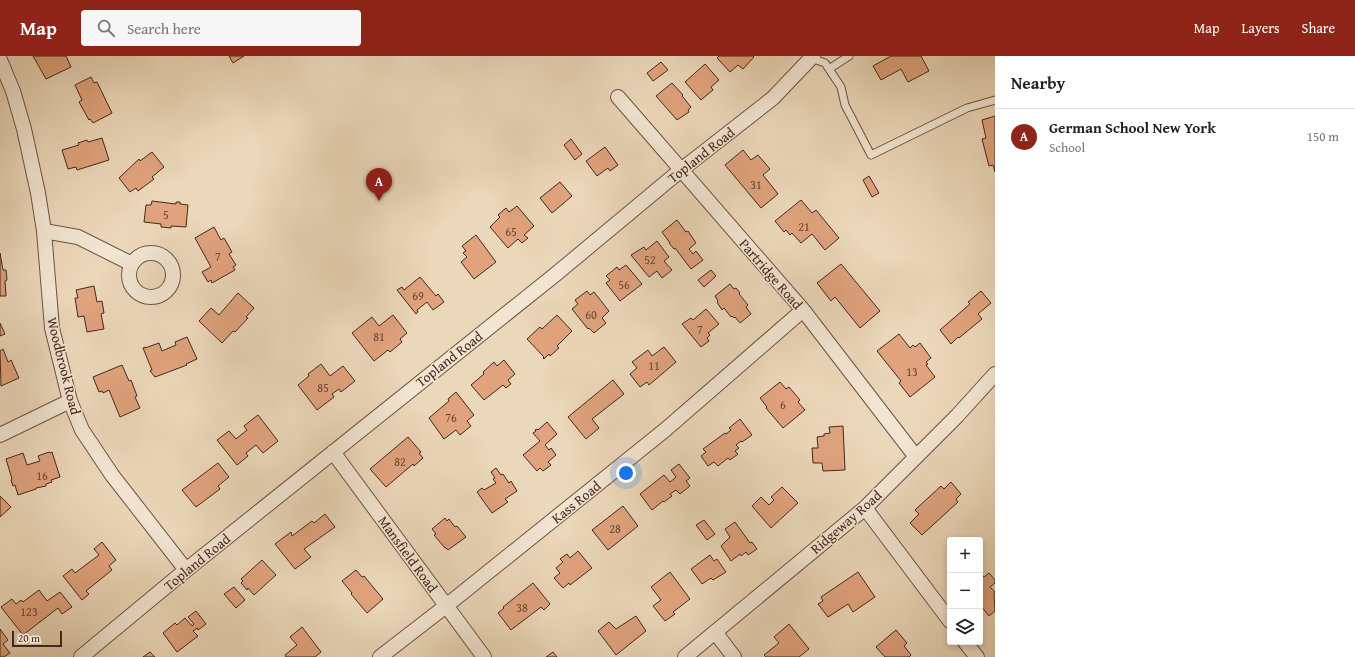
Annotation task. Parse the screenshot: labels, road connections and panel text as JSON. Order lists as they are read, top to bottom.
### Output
{
  "streets": {
    "street": [
      "Topland Road",
      "Partridge Road",
      "Woodbrook Road",
      "Kass Road",
      "Ridgeway Road",
      "Mansfield Road"
    ]
  },
  "crossings": [
    ["Topland Road", "Partridge Road"],
    ["Topland Road", "Woodbrook Road"],
    ["Topland Road", "Mansfield Road"],
    ["Partridge Road", "Kass Road"],
    ["Partridge Road", "Ridgeway Road"],
    ["Kass Road", "Mansfield Road"]
  ],
  "house_numbers": [
    "31",
    "5",
    "21",
    "65",
    "7",
    "52",
    "56",
    "69",
    "60",
    "7",
    "81",
    "11",
    "13",
    "85",
    "6",
    "76",
    "82",
    "16",
    "28",
    "38",
    "123"
  ],
  "scale_bar": "20 m",
  "page": {
    "header": "Map",
    "search": "Search here",
    "nav": ["Map", "Layers", "Share"],
    "heading": "Nearby",
    "list": [
      {
        "mark": "A",
        "name": "German School New York",
        "note": "School",
        "value": "150 m"
      }
    ],
    "pins": "A",
    "map_buttons": ["+", "−"],
    "scale": "20 m"
  }
}
